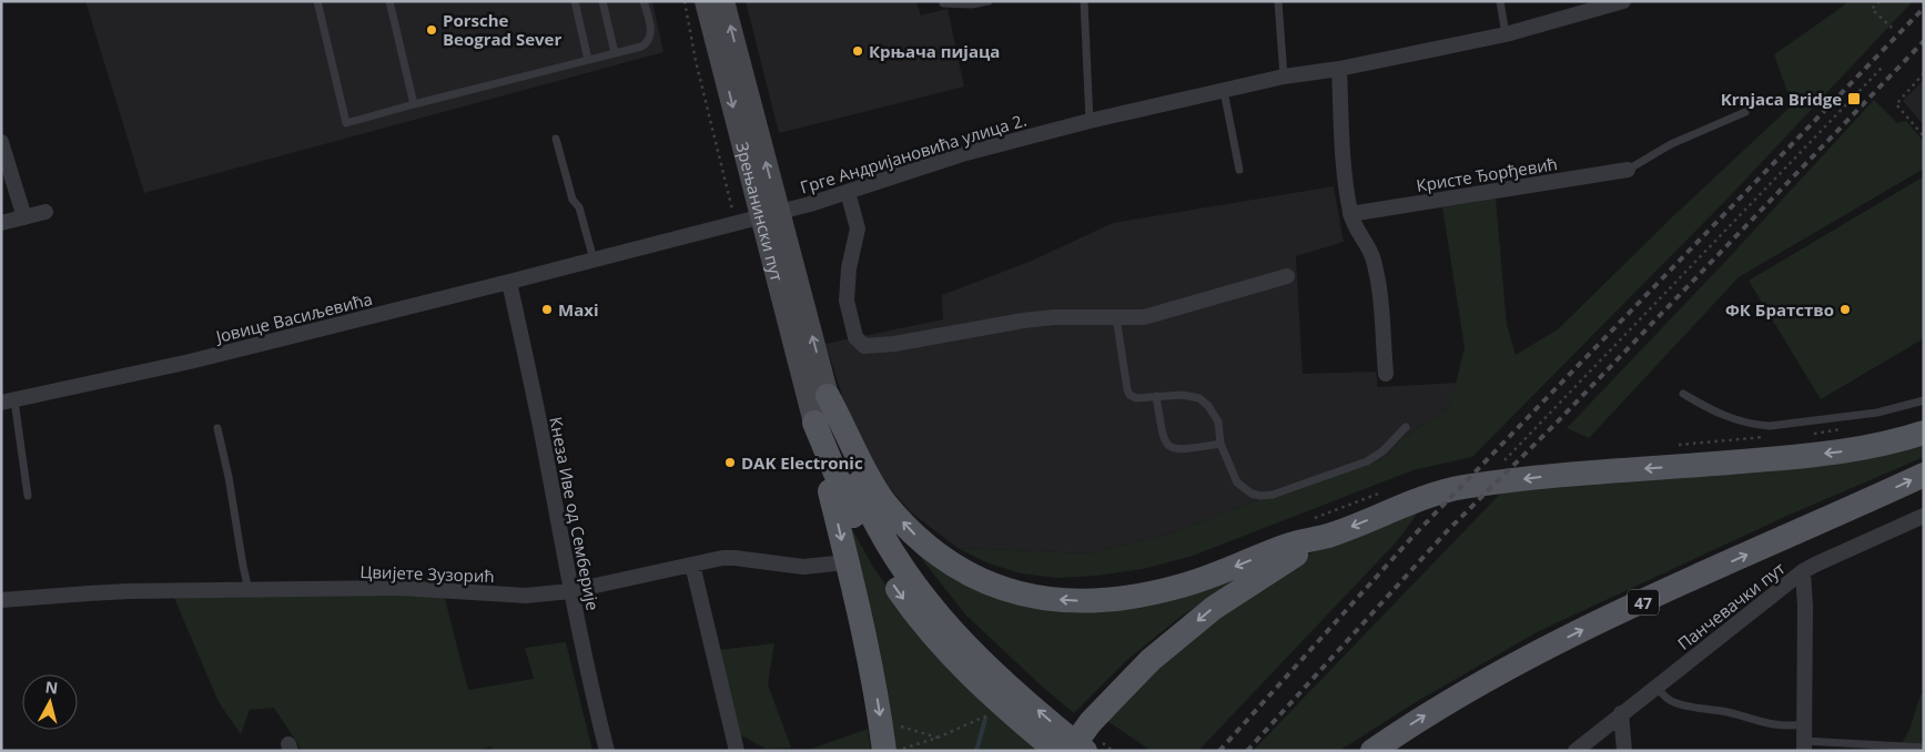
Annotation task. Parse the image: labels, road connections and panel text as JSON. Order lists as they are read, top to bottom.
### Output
{
  "streets": {
    "main road": ["Зрењанински пут", "47"],
    "street": [
      "Грге Андријановића улица 2.",
      "Кристе Ђорђевић",
      "Јовице Васиљевића",
      "Кнеза Иве од Семберије",
      "Цвијете Зузорић",
      "Панчевачки пут"
    ]
  },
  "crossings": [
    ["Грге Андријановића улица 2.", "Зрењанински пут"],
    ["Грге Андријановића улица 2.", "Јовице Васиљевића"],
    ["Зрењанински пут", "Јовице Васиљевића"],
    ["Јовице Васиљевића", "Кнеза Иве од Семберије"],
    ["Кнеза Иве од Семберије", "Цвијете Зузорић"]
  ],
  "places": {
    "other": [
      "Porsche Beograd Sever",
      "Крњача пијаца",
      "Maxi",
      "ФК Братство",
      "DAK Electronic"
    ],
    "transit": ["Krnjaca Bridge"]
  },
  "north": "top"
}
